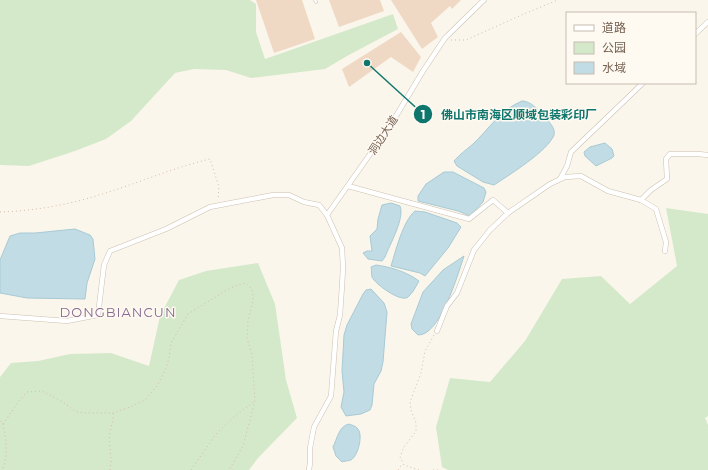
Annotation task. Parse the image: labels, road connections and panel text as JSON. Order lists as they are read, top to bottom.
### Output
{
  "streets": {
    "street": ["洞边大道"]
  },
  "districts": ["DONGBIANCUN"],
  "places": ["佛山市南海区顺域包装彩印厂"],
  "legend": ["道路", "公园", "水域"]
}
